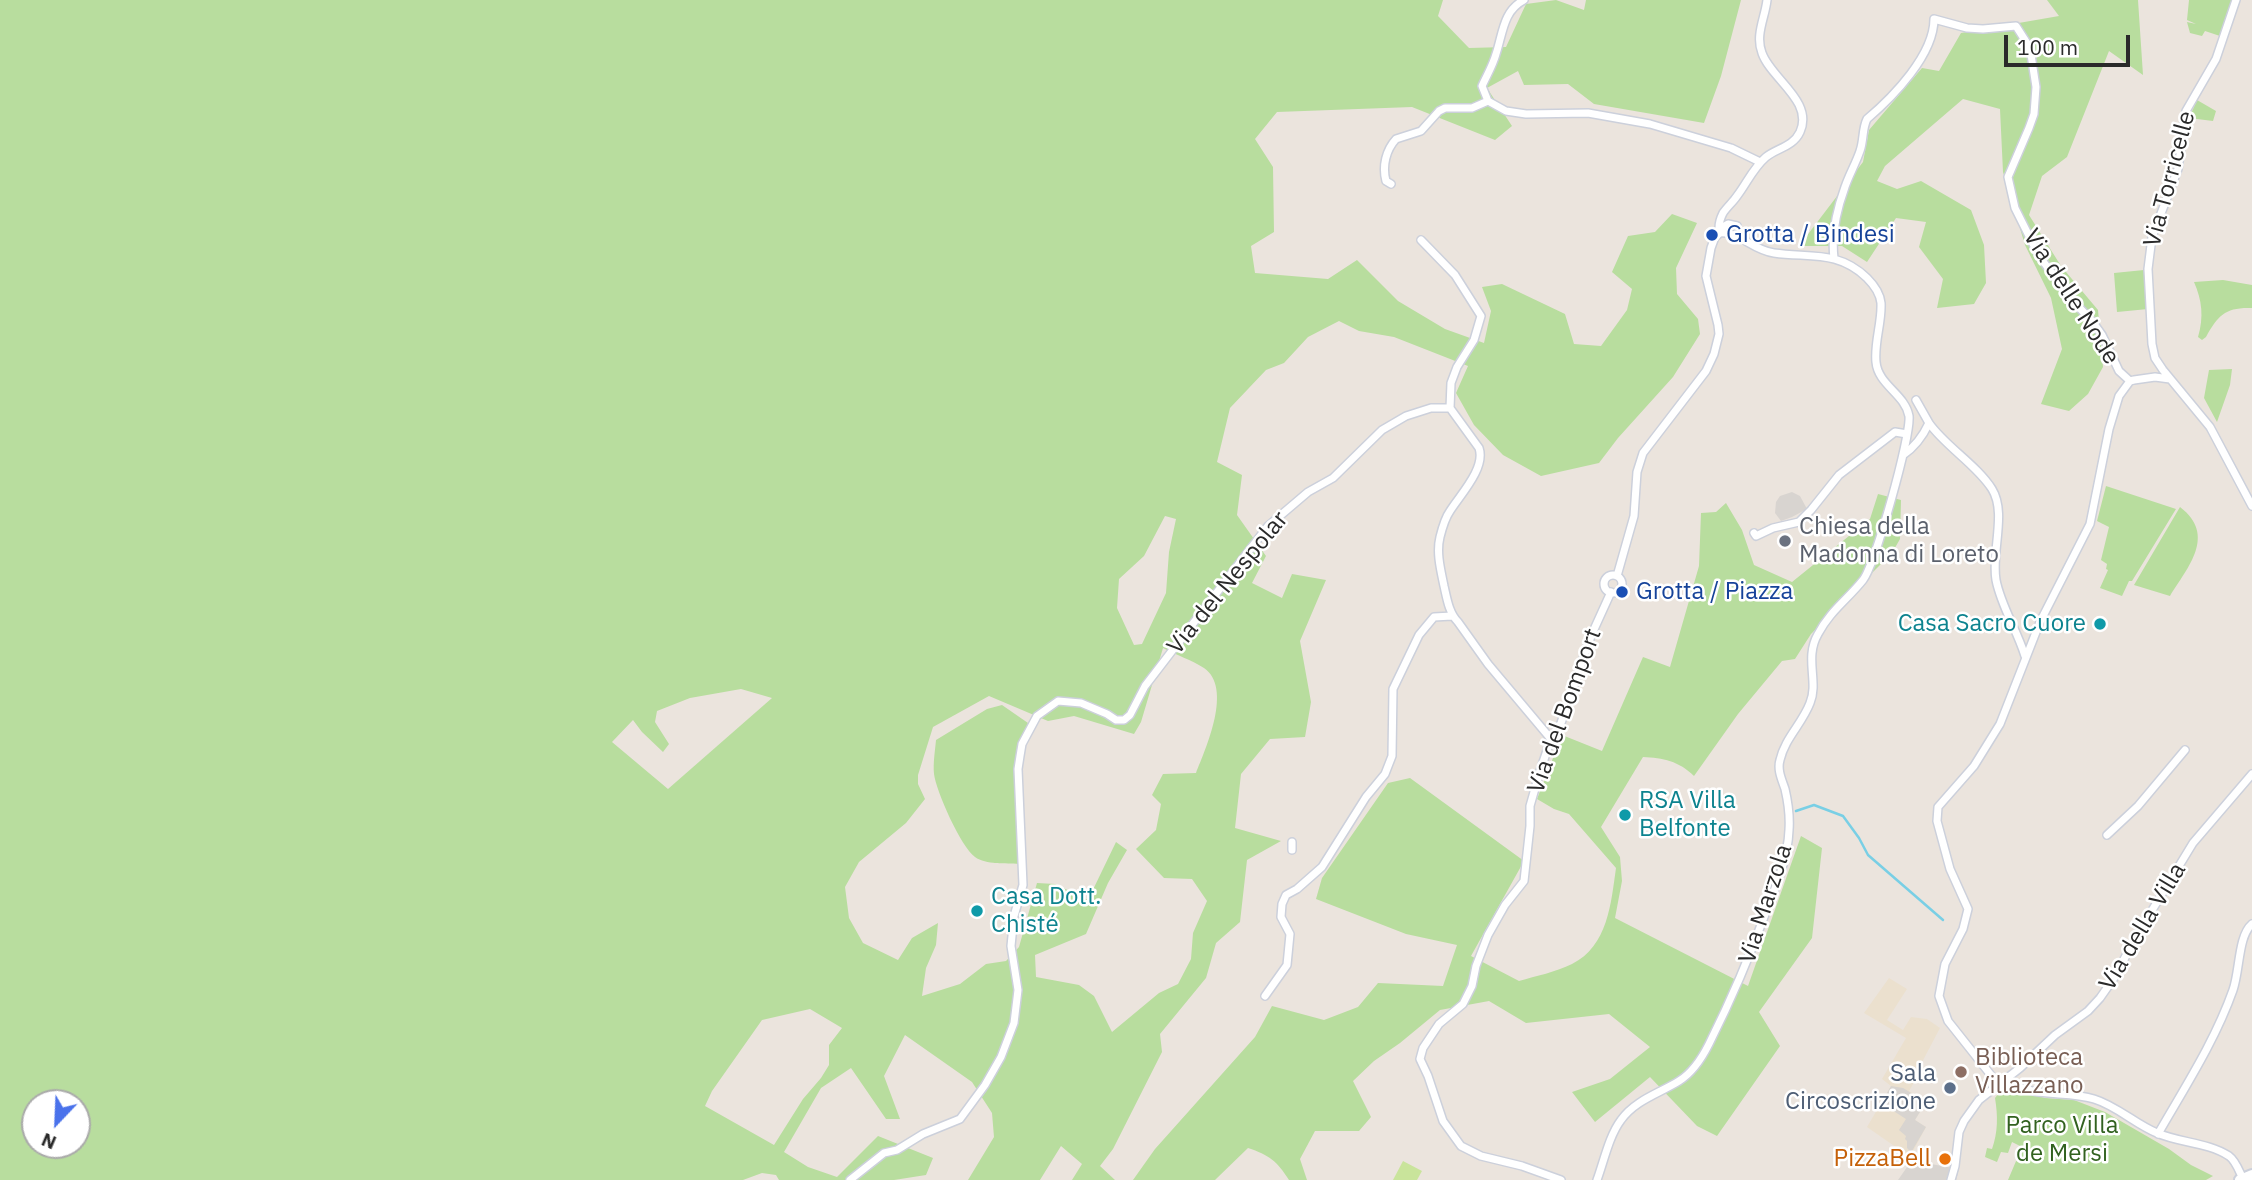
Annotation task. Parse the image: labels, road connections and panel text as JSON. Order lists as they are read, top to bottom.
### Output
{
  "streets": {
    "street": [
      "Via Torricelle",
      "Via delle Node",
      "Via del Nespolar",
      "Via del Bomport",
      "Via Marzola",
      "Via della Villa"
    ]
  },
  "crossings": [
    ["Via delle Node", "Via Marzola"]
  ],
  "parks": ["Parco Villa de Mersi"],
  "places": [
    "Grotta / Bindesi",
    "Chiesa della Madonna di Loreto",
    "Grotta / Piazza",
    "Casa Sacro Cuore",
    "RSA Villa Belfonte",
    "Casa Dott. Chisté",
    "Biblioteca Villazzano",
    "Sala Circoscrizione",
    "PizzaBell"
  ],
  "scale_bar": "100 m",
  "north": "bottom left"
}
